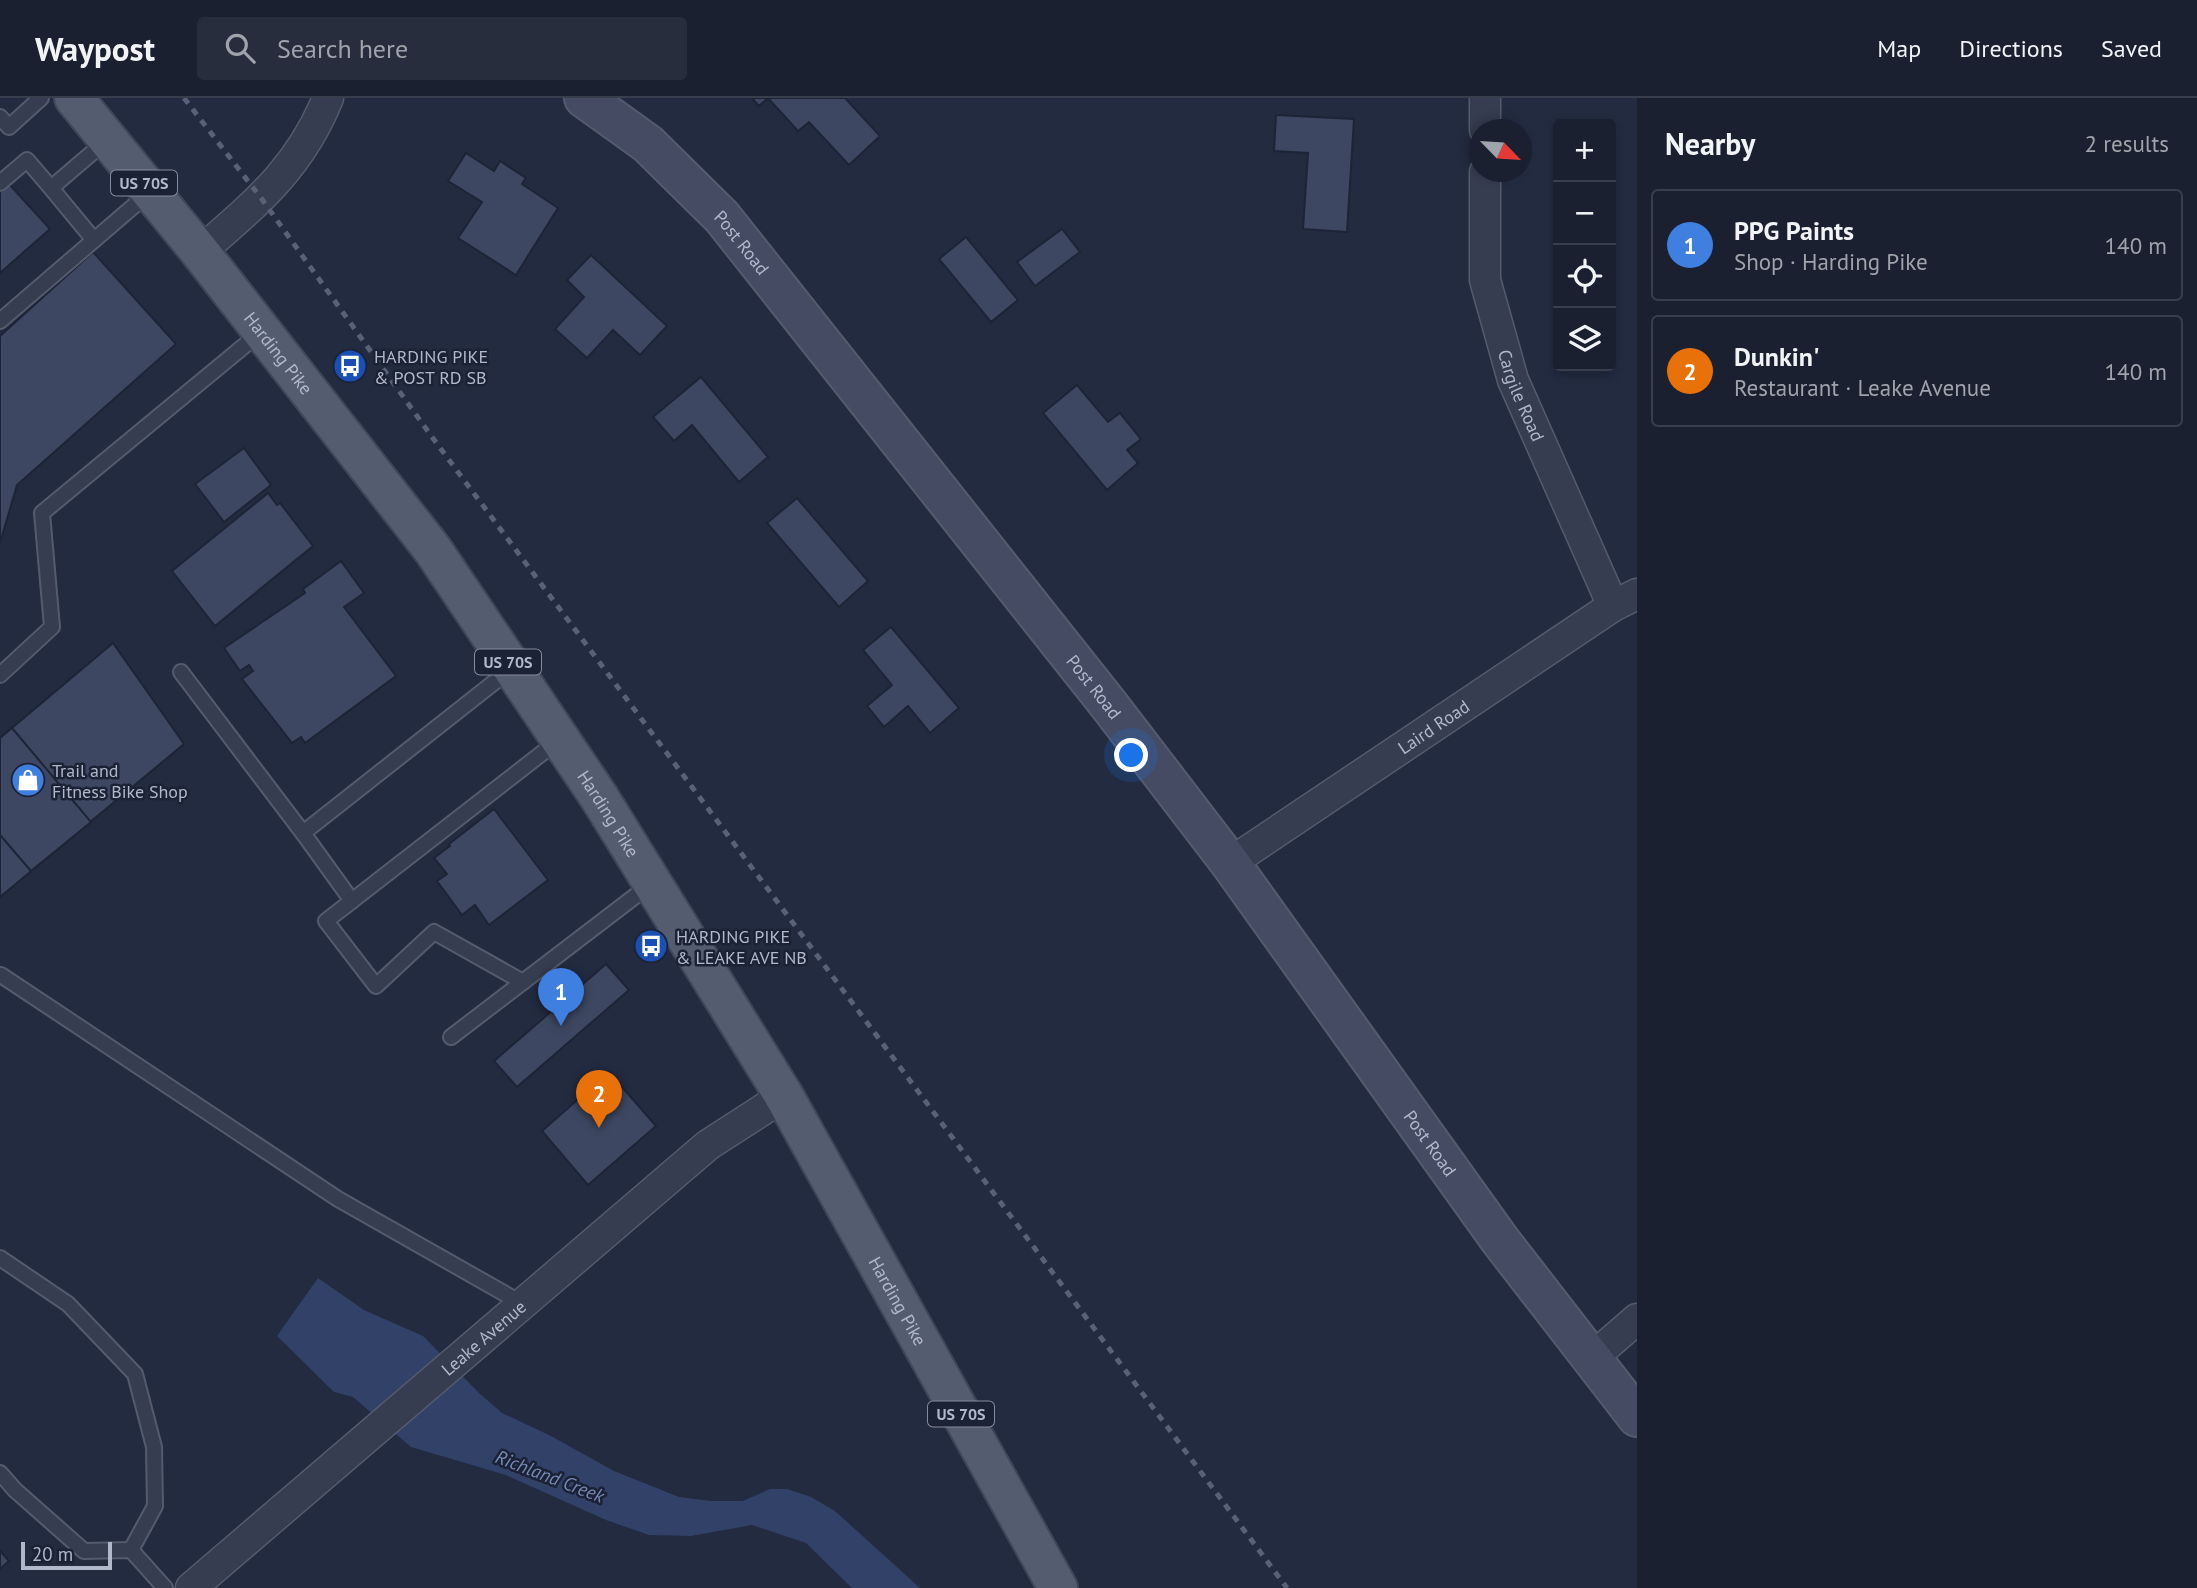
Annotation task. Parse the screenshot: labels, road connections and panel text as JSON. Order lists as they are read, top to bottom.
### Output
{
  "streets": {
    "main road": ["US 70S", "Harding Pike"],
    "street": [
      "Post Road",
      "Cargile Road",
      "Laird Road",
      "Leake Avenue"
    ]
  },
  "crossings": [
    ["Post Road", "Laird Road"],
    ["Harding Pike", "Leake Avenue"],
    ["Cargile Road", "Laird Road"]
  ],
  "water": ["Richland Creek"],
  "places": {
    "bus stop": ["HARDING PIKE & POST RD SB", "HARDING PIKE & LEAKE AVE NB"],
    "shop": ["Trail and Fitness Bike Shop"]
  },
  "scale_bar": "20 m",
  "north": "bottom right",
  "page": {
    "header": "Waypost",
    "search": "Search here",
    "nav": ["Map", "Directions", "Saved"],
    "heading": ["Nearby", "2 results"],
    "map_buttons": ["+", "−"],
    "list": [
      {
        "mark": "1",
        "name": "PPG Paints",
        "note": "Shop · Harding Pike",
        "value": "140 m"
      },
      {
        "mark": "2",
        "name": "Dunkin'",
        "note": "Restaurant · Leake Avenue",
        "value": "140 m"
      }
    ],
    "pins": ["1", "2"],
    "scale": "20 m"
  }
}
